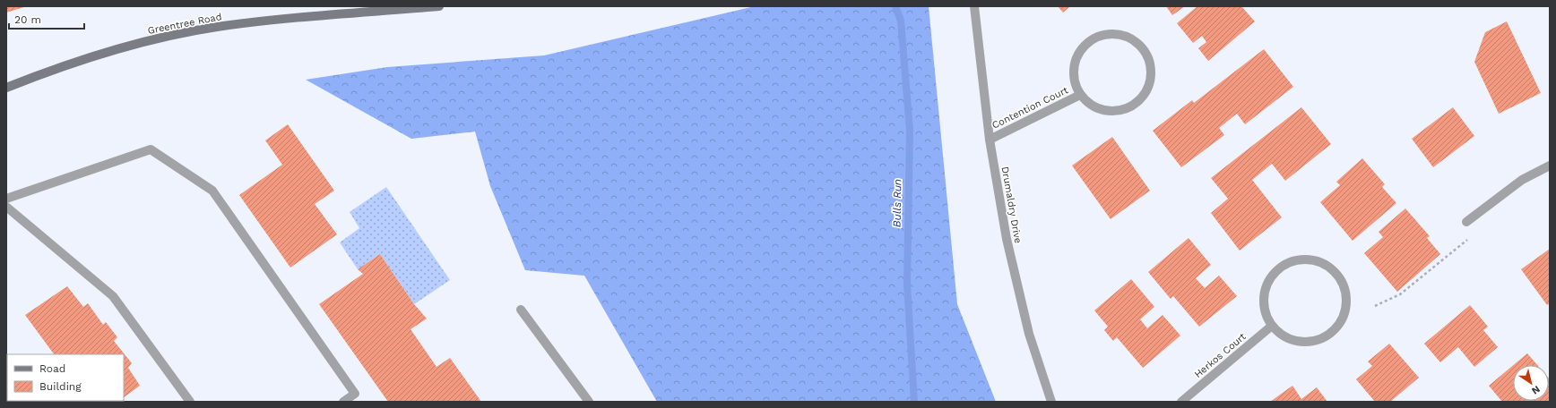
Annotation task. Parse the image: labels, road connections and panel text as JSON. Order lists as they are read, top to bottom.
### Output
{
  "streets": {
    "street": [
      "Greentree Road",
      "Contention Court",
      "Drumaldry Drive",
      "Herkos Court"
    ]
  },
  "crossings": [
    ["Contention Court", "Drumaldry Drive"]
  ],
  "water": ["Bulls Run"],
  "legend": ["Road", "Building"],
  "scale_bar": "20 m",
  "north": "bottom right"
}
